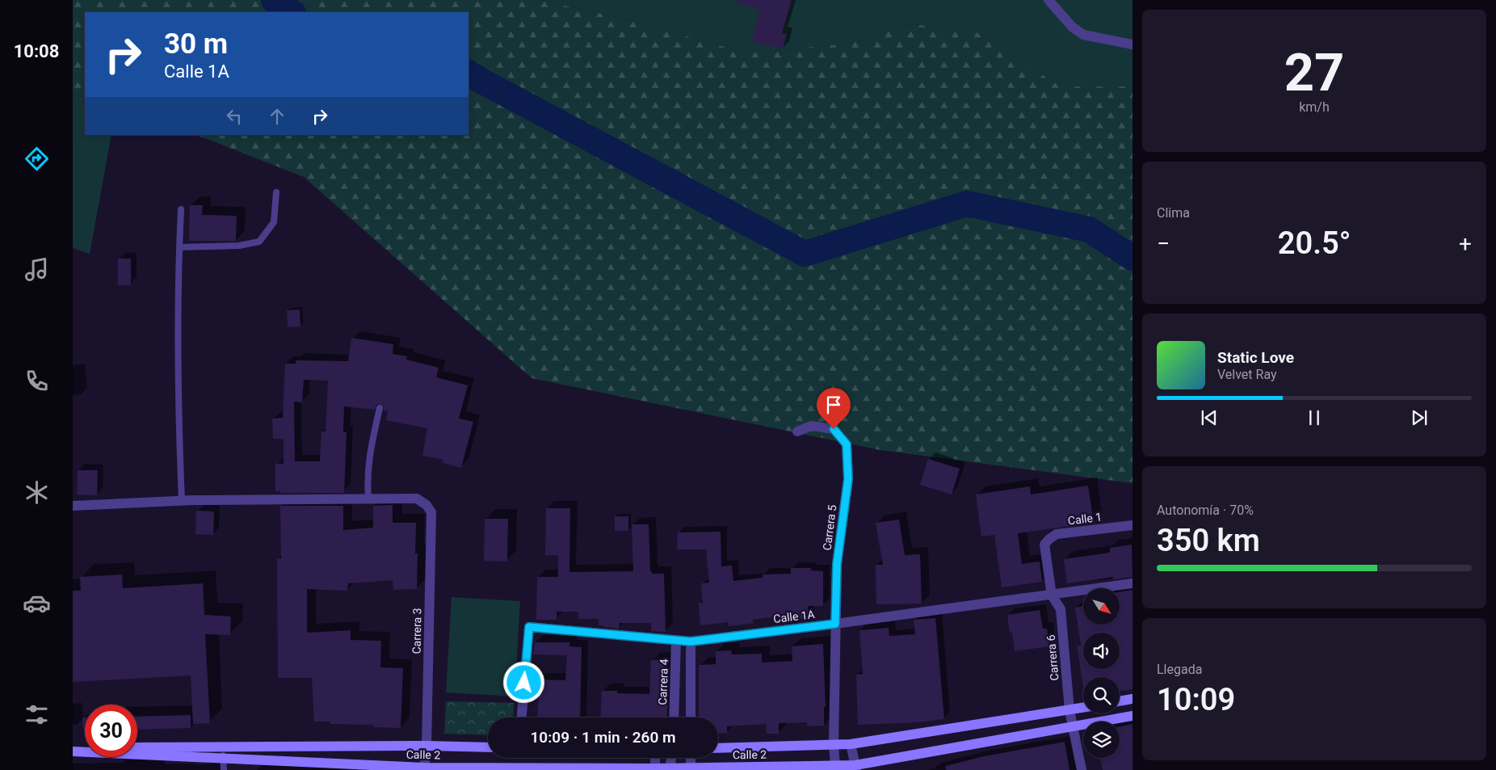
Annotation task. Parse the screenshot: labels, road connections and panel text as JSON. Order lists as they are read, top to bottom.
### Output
{
  "streets": {
    "main road": ["Calle 2"],
    "street": [
      "Calle 1",
      "Carrera 5",
      "Calle 1A",
      "Carrera 3",
      "Carrera 6",
      "Carrera 4"
    ]
  },
  "crossings": [
    ["Calle 1", "Carrera 6"],
    ["Carrera 5", "Calle 1A"],
    ["Carrera 5", "Calle 2"],
    ["Calle 1A", "Carrera 6"],
    ["Calle 1A", "Carrera 4"],
    ["Carrera 3", "Calle 2"],
    ["Carrera 6", "Calle 2"]
  ],
  "north": "bottom right",
  "page": {
    "tabs": "10:08",
    "tile": [
      ["27", "km/h"],
      "Clima",
      ["Autonomía · 70%", "350 km"],
      ["Llegada", "10:09"]
    ],
    "turn": ["30 m", "Calle 1A"],
    "heat": ["−", "20.5°", "+"],
    "song": ["Static Love", "Velvet Ray"],
    "limit": "30",
    "trip": "10:09 · 1 min · 260 m"
  }
}
